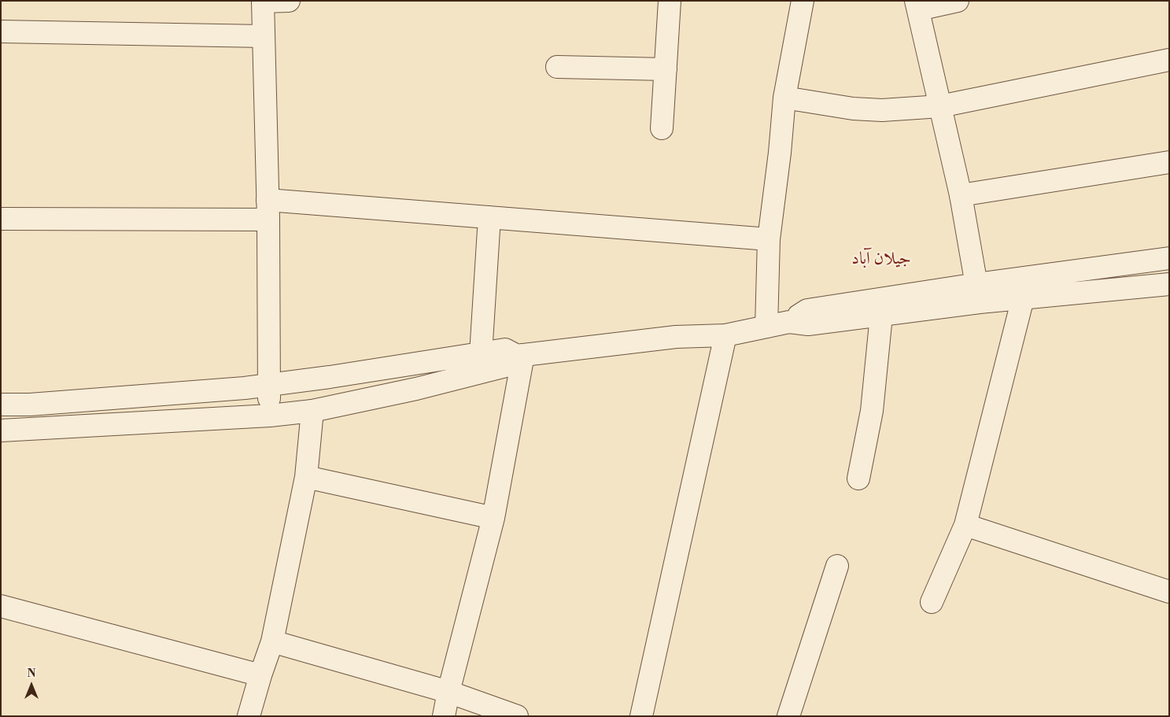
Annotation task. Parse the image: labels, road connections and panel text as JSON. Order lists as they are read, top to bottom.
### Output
{
  "districts": ["جیلان آباد"],
  "north": "top"
}
